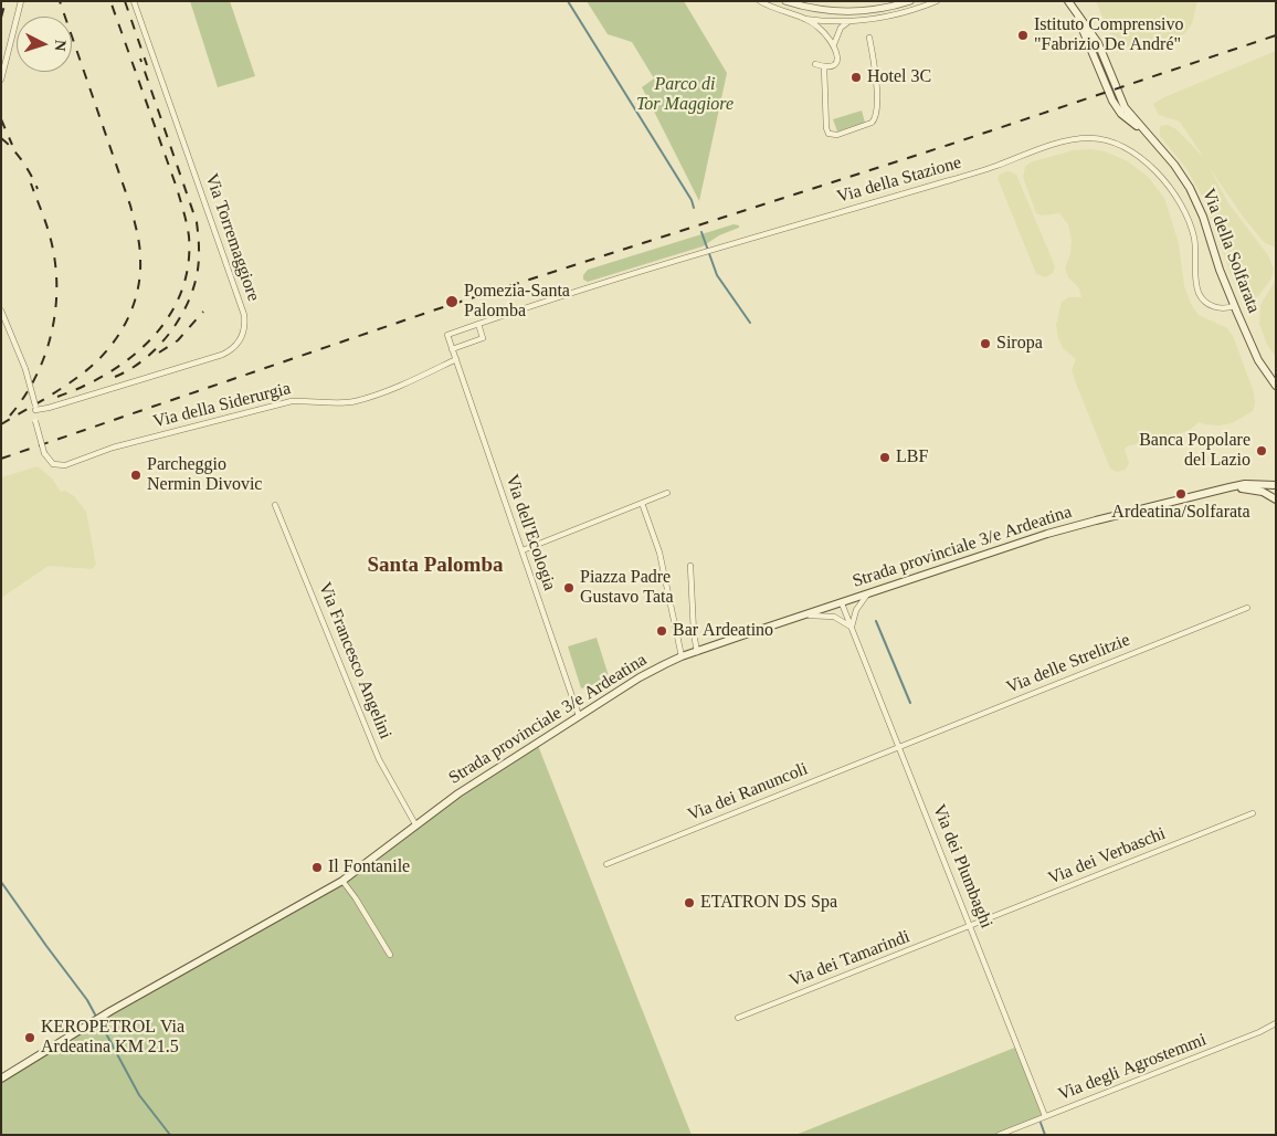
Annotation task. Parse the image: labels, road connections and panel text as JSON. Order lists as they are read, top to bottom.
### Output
{
  "streets": {
    "main road": ["Via della Solfarata", "Strada provinciale 3/e Ardeatina"],
    "street": [
      "Via della Stazione",
      "Via Torremaggiore",
      "Via della Siderurgia",
      "Via dell'Ecologia",
      "Via Francesco Angelini",
      "Via delle Strelitzie",
      "Via dei Ranuncoli",
      "Via dei Verbaschi",
      "Via dei Plumbaghi",
      "Via dei Tamarindi",
      "Via degli Agrostemmi"
    ]
  },
  "crossings": [
    ["Via della Stazione", "Via della Solfarata"],
    ["Via Torremaggiore", "Via della Siderurgia"],
    ["Via della Siderurgia", "Via dell'Ecologia"],
    ["Via dell'Ecologia", "Strada provinciale 3/e Ardeatina"],
    ["Strada provinciale 3/e Ardeatina", "Via Francesco Angelini"],
    ["Strada provinciale 3/e Ardeatina", "Via dei Plumbaghi"],
    ["Via delle Strelitzie", "Via dei Ranuncoli"],
    ["Via delle Strelitzie", "Via dei Plumbaghi"],
    ["Via dei Ranuncoli", "Via dei Plumbaghi"],
    ["Via dei Verbaschi", "Via dei Plumbaghi"],
    ["Via dei Verbaschi", "Via dei Tamarindi"],
    ["Via dei Plumbaghi", "Via dei Tamarindi"],
    ["Via dei Plumbaghi", "Via degli Agrostemmi"]
  ],
  "districts": ["Santa Palomba"],
  "parks": ["Parco di Tor Maggiore"],
  "places": [
    "Istituto Comprensivo \"Fabrizio De André\"",
    "Hotel 3C",
    "Pomezia-Santa Palomba",
    "Siropa",
    "Banca Popolare del Lazio",
    "LBF",
    "Parcheggio Nermin Divovic",
    "Ardeatina/Solfarata",
    "Piazza Padre Gustavo Tata",
    "Bar Ardeatino",
    "Il Fontanile",
    "ETATRON DS Spa",
    "KEROPETROL Via Ardeatina KM 21.5"
  ],
  "north": "right"
}
